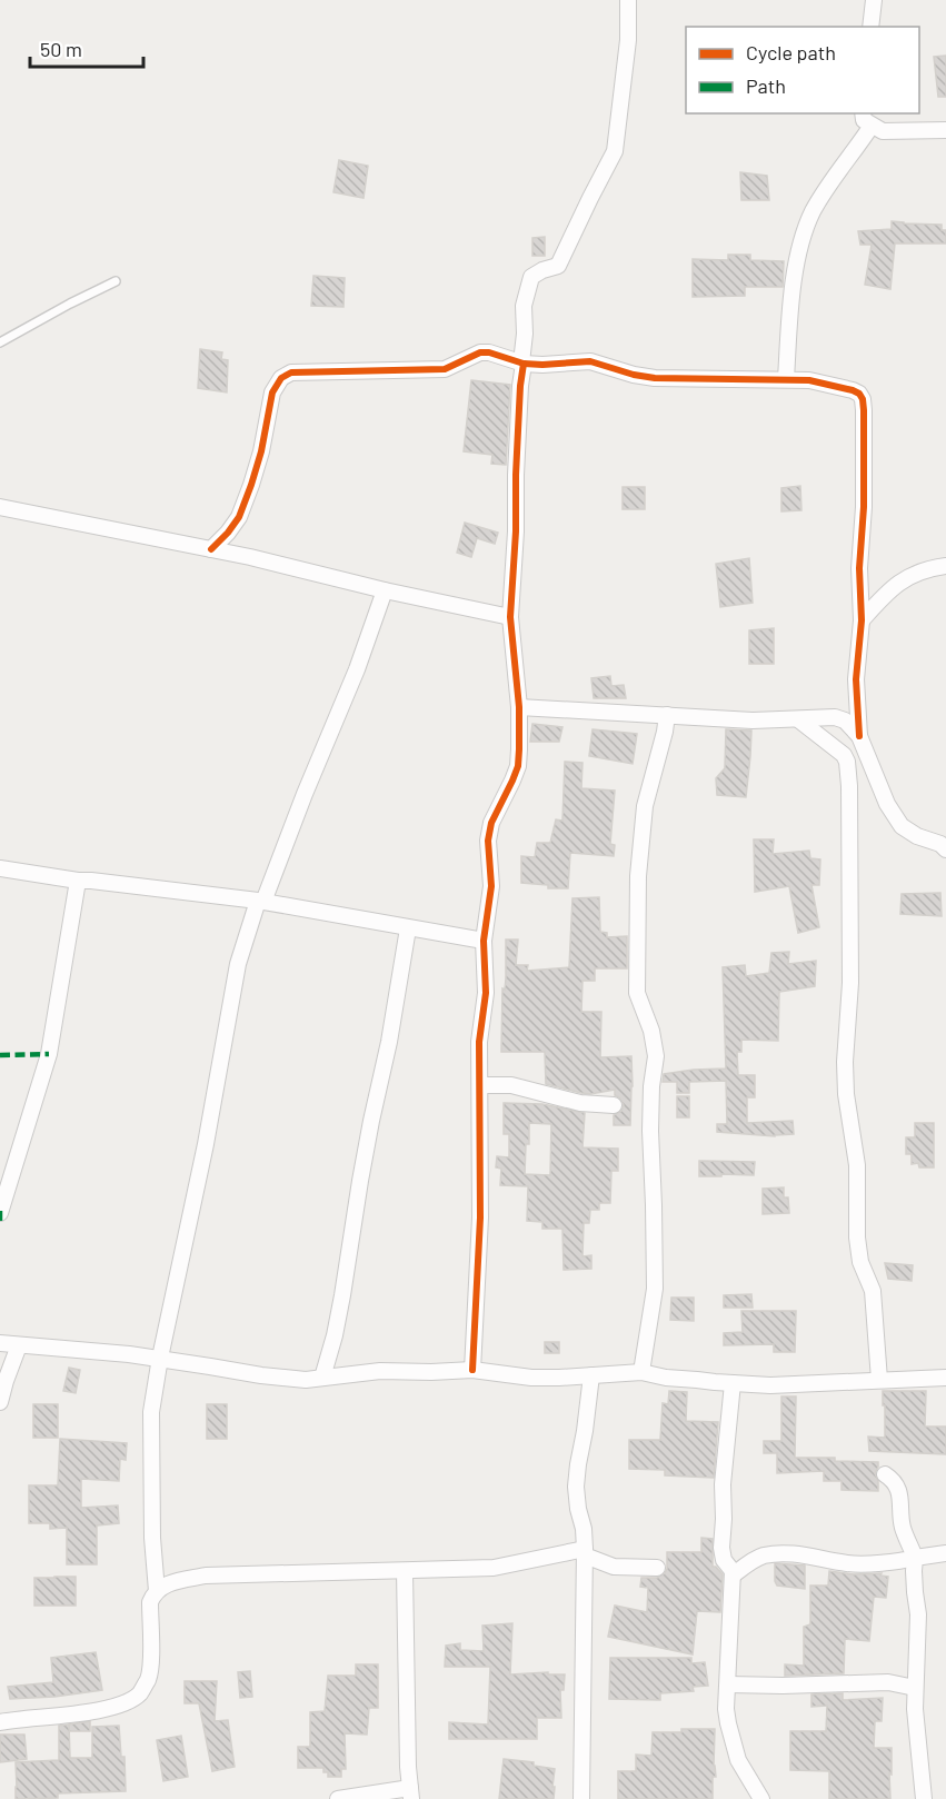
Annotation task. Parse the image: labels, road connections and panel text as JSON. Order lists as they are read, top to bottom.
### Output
{
  "legend": ["Cycle path", "Path"],
  "scale_bar": "50 m"
}
